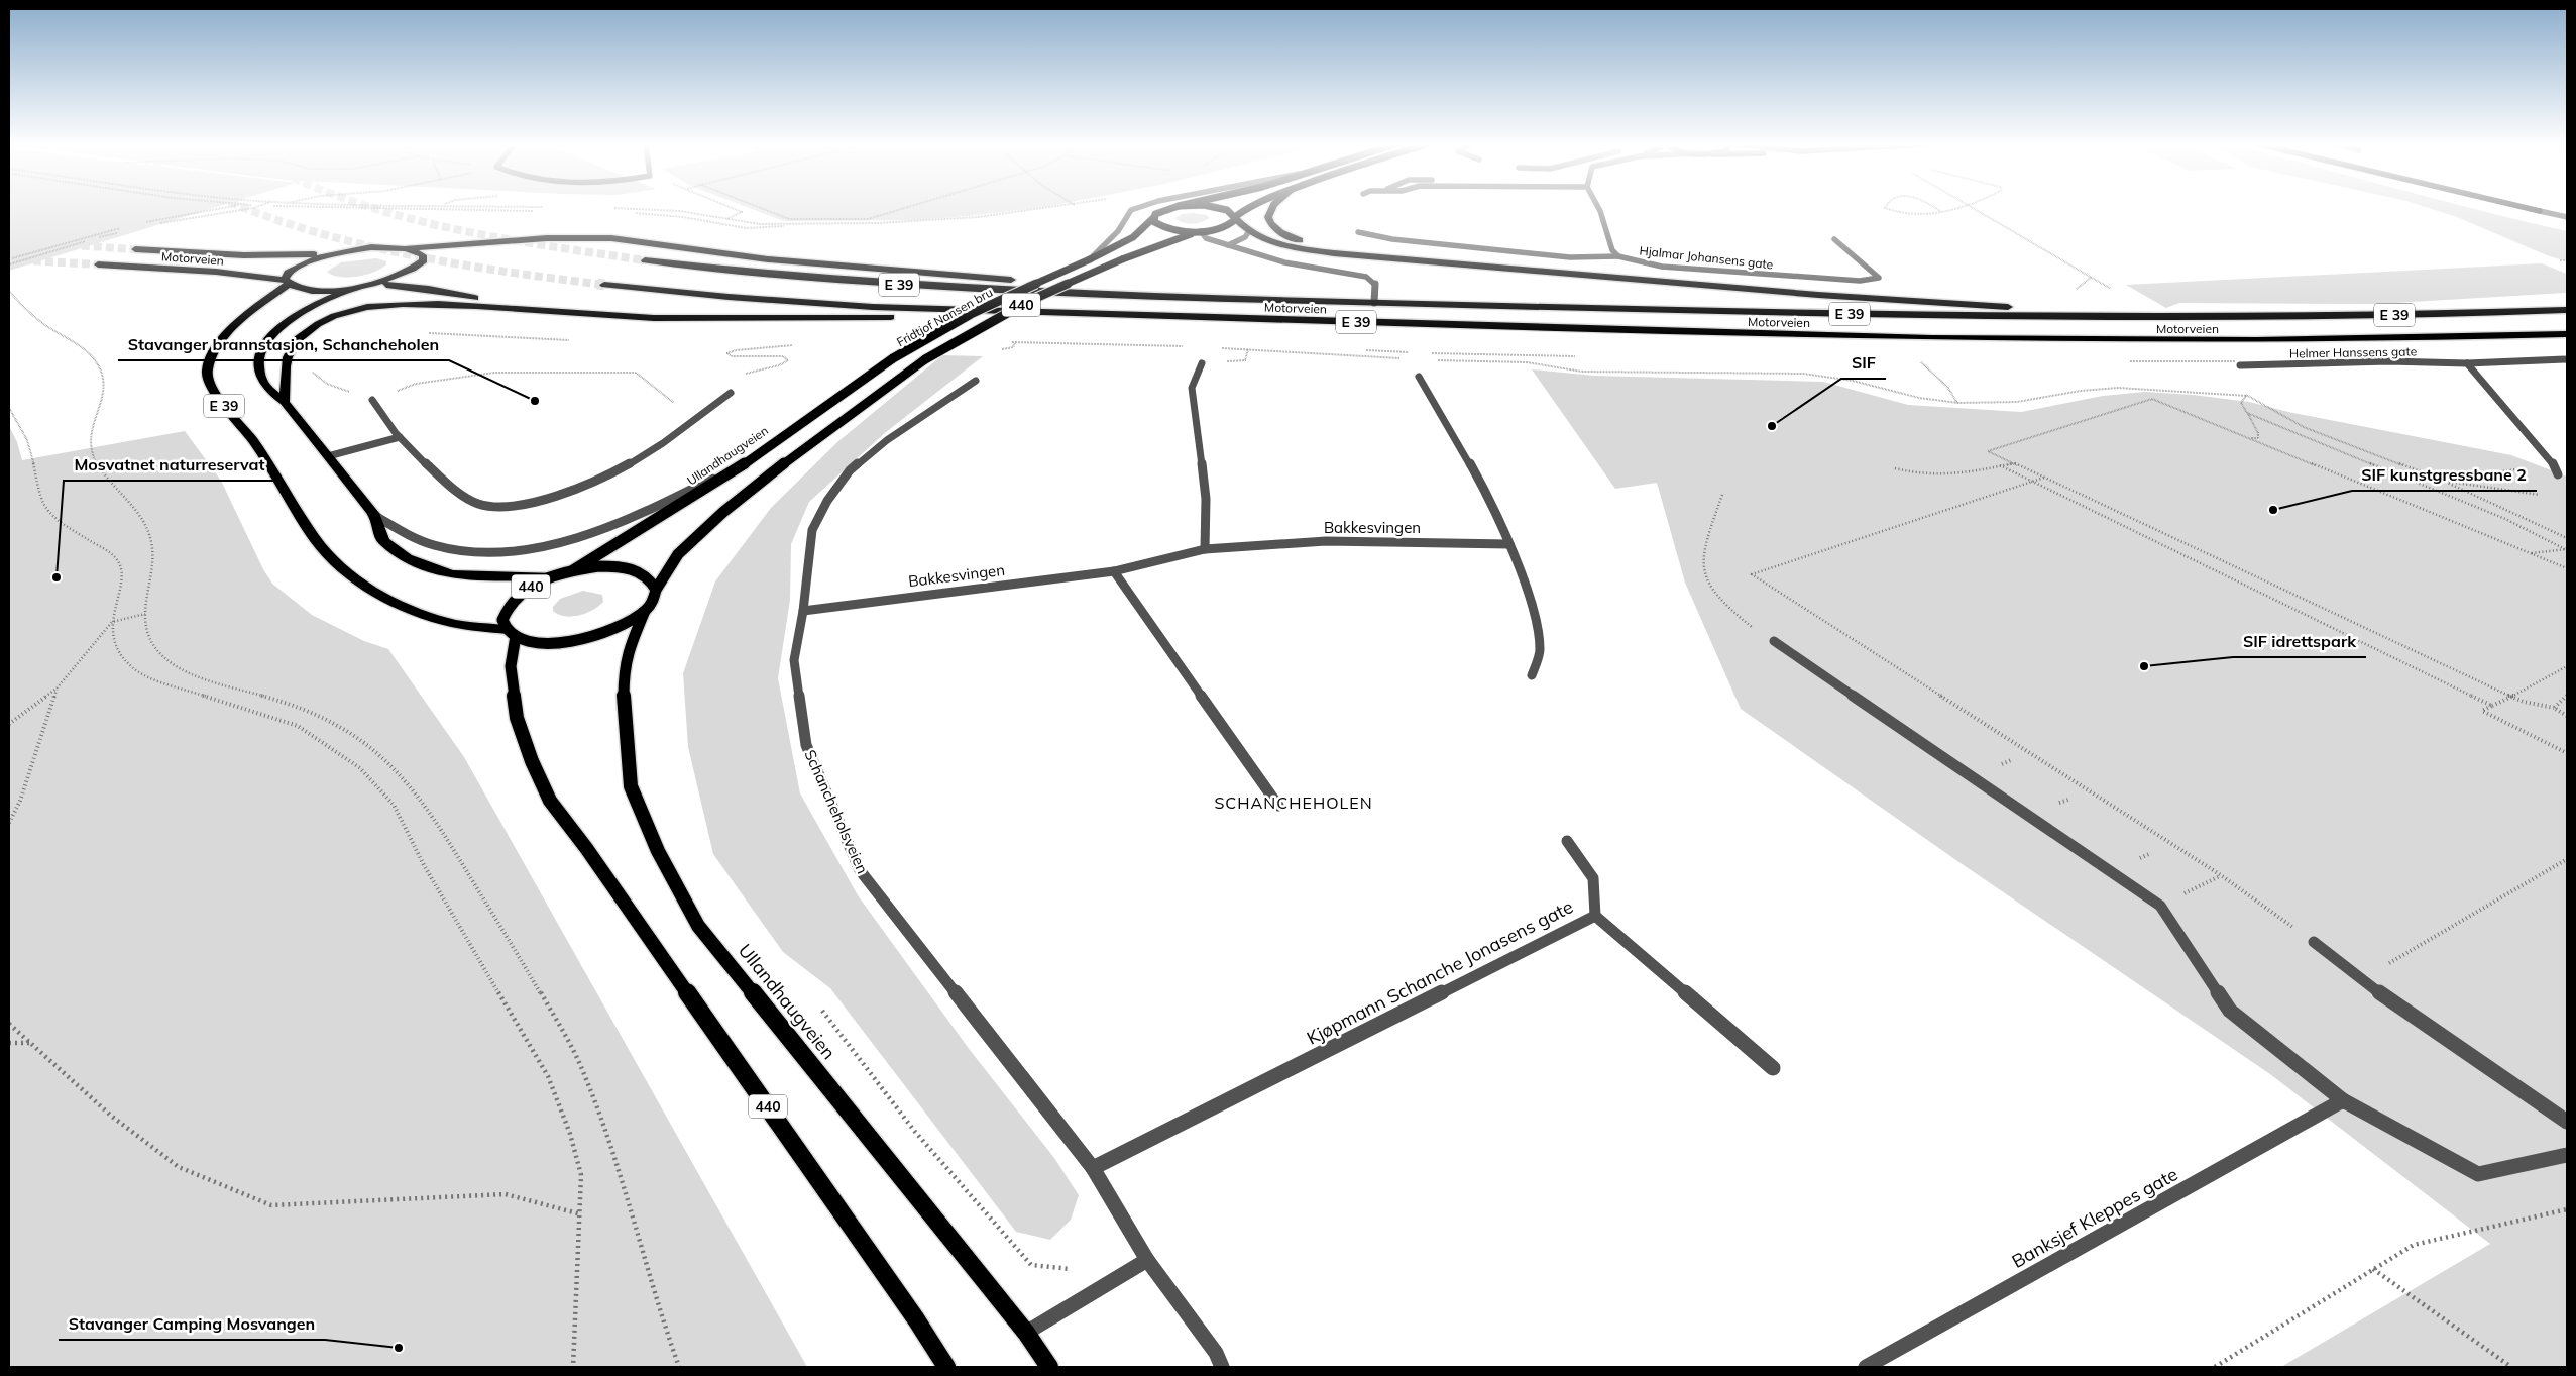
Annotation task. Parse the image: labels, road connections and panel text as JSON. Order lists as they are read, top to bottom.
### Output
{
  "streets": {
    "highway": ["Motorveien", "E 39"],
    "main road": ["440", "Fridtjof Nansen bru", "Ullandhaugveien"],
    "street": [
      "Hjalmar Johansens gate",
      "Helmer Hanssens gate",
      "Bakkesvingen",
      "Schancheholsveien",
      "Kjøpmann Schanche Jonasens gate",
      "Banksjef Kleppes gate"
    ]
  },
  "crossings": [
    ["Motorveien", "E 39"],
    ["E 39", "440"],
    ["440", "Fridtjof Nansen bru"],
    ["440", "Ullandhaugveien"],
    ["Fridtjof Nansen bru", "Ullandhaugveien"],
    ["Bakkesvingen", "Schancheholsveien"],
    ["Schancheholsveien", "Kjøpmann Schanche Jonasens gate"]
  ],
  "districts": ["SCHANCHEHOLEN"],
  "places": [
    "Stavanger brannstasjon, Schancheholen",
    "SIF",
    "SIF kunstgressbane 2",
    "Mosvatnet naturreservat",
    "SIF idrettspark",
    "Stavanger Camping Mosvangen"
  ]
}
